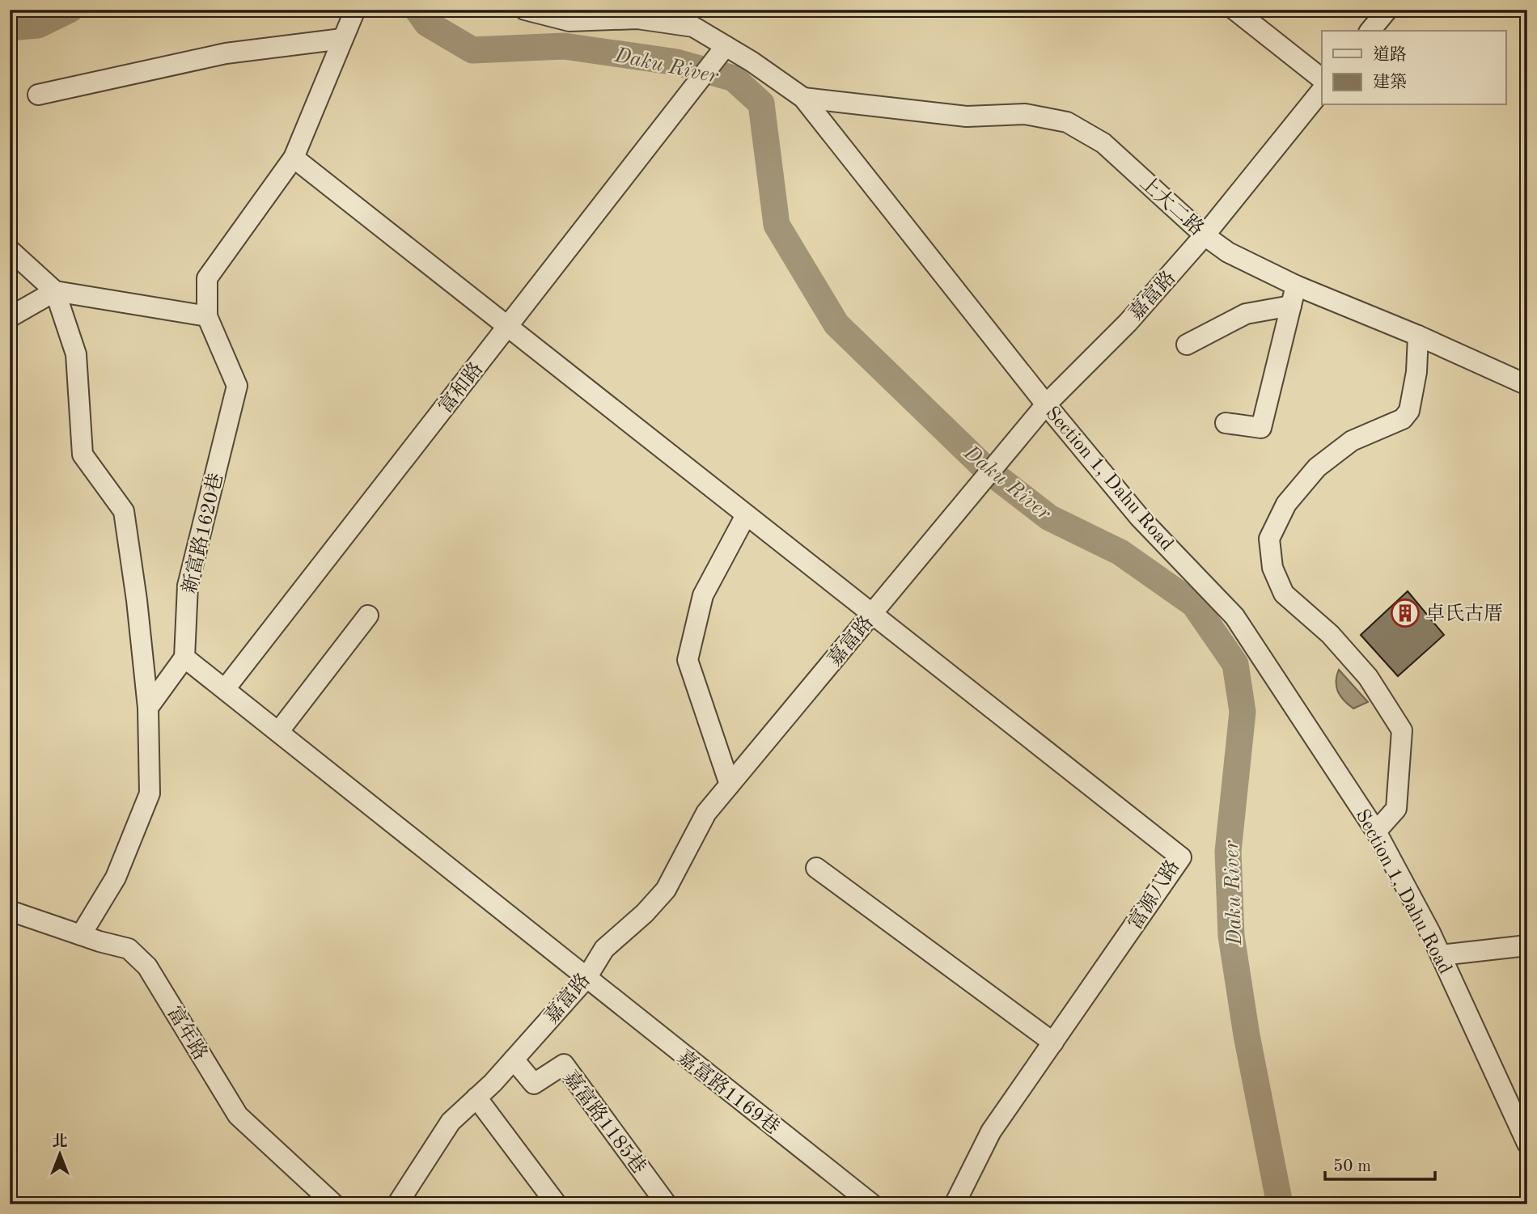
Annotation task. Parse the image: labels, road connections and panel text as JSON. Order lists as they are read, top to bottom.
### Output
{
  "streets": {
    "street": [
      "上大二路",
      "嘉富路",
      "富和路",
      "Section 1, Dahu Road",
      "新富路1620巷",
      "富源八路",
      "富年路",
      "嘉富路1169巷",
      "嘉富路1185巷"
    ]
  },
  "crossings": [
    ["上大二路", "嘉富路"],
    ["上大二路", "Section 1, Dahu Road"],
    ["嘉富路", "Section 1, Dahu Road"],
    ["嘉富路", "富源八路"],
    ["嘉富路", "嘉富路1169巷"],
    ["嘉富路", "嘉富路1185巷"],
    ["富和路", "Section 1, Dahu Road"],
    ["富和路", "嘉富路1169巷"],
    ["新富路1620巷", "嘉富路1169巷"]
  ],
  "water": ["Daku River"],
  "places": {
    "building": ["卓氏古厝"]
  },
  "legend": ["道路", "建築"],
  "scale_bar": "50 m",
  "north": "top"
}
